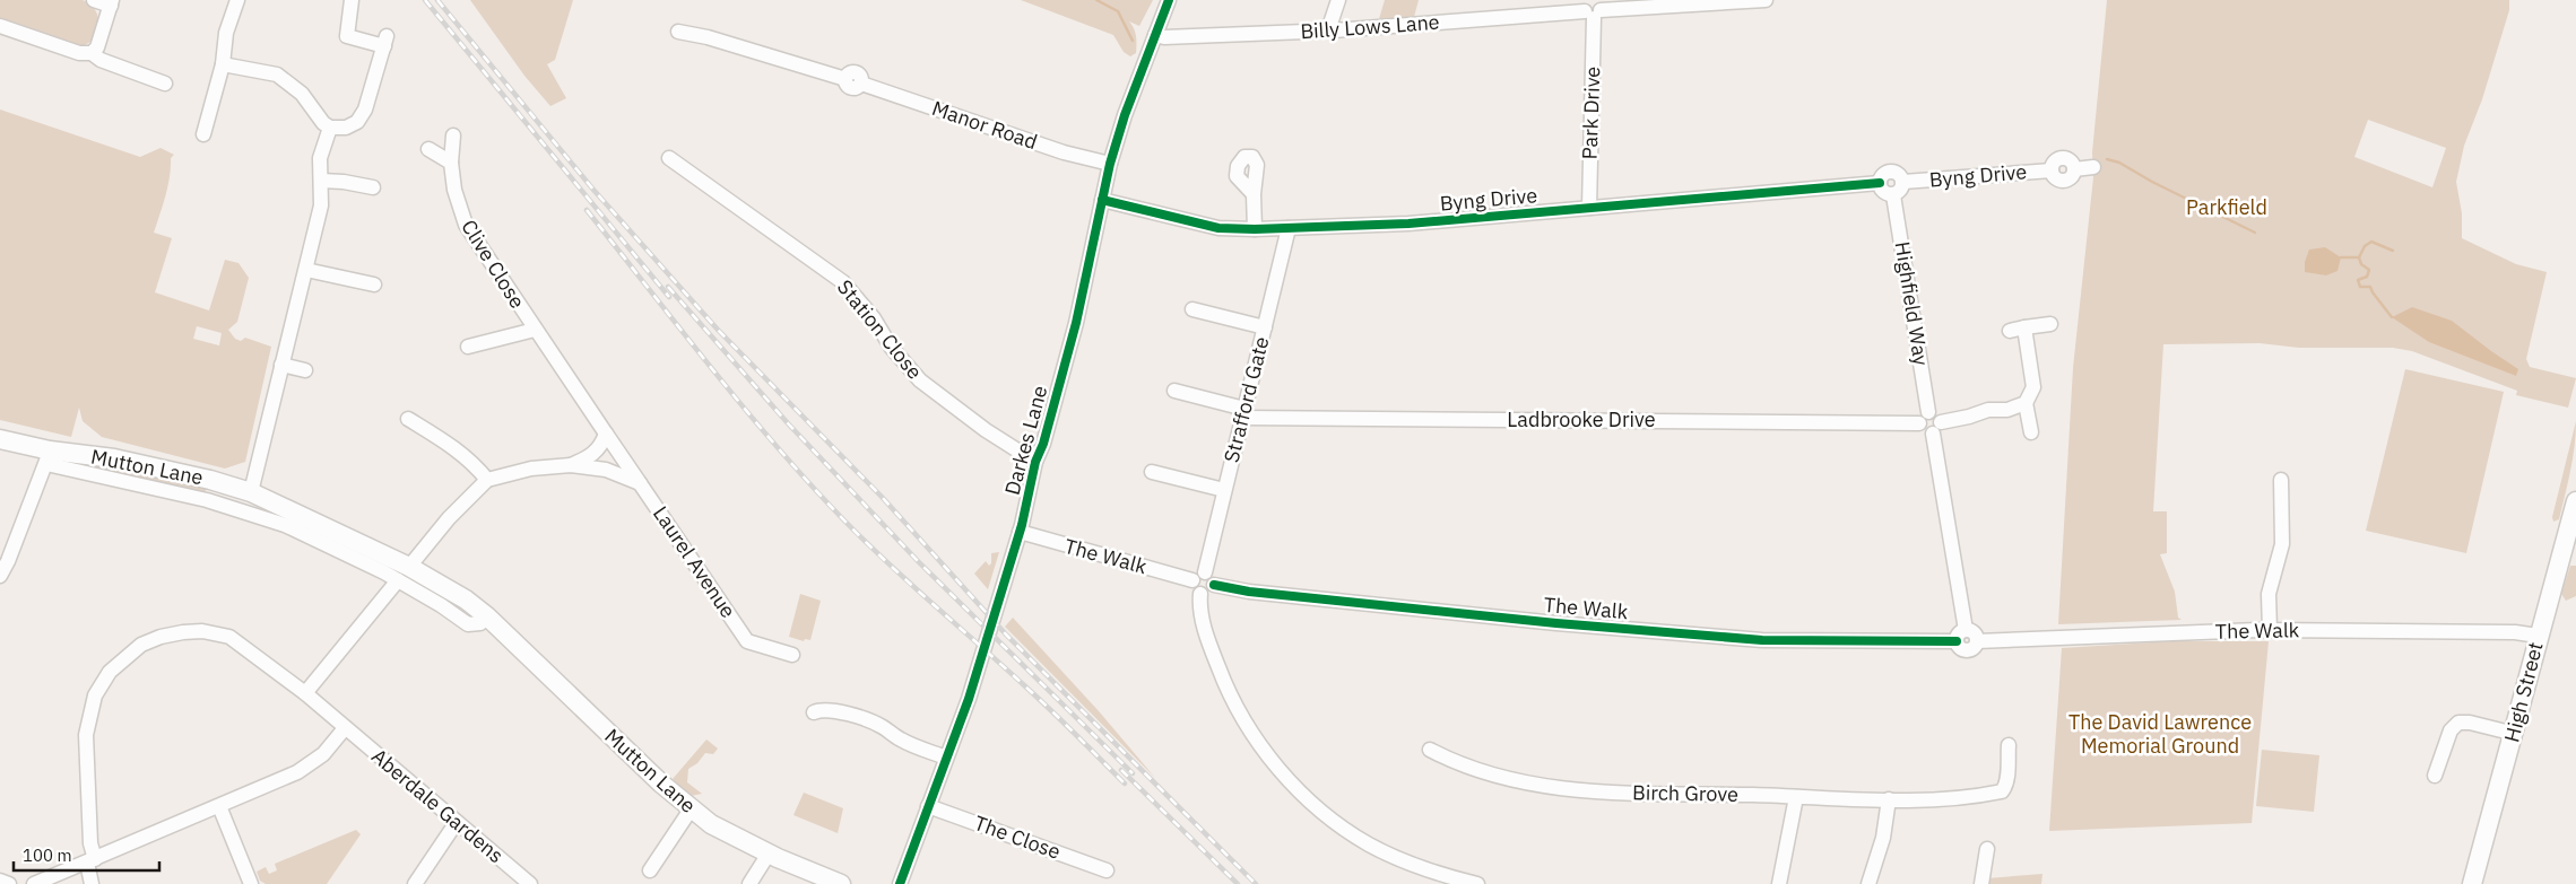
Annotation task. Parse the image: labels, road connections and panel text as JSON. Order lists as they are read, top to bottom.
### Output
{
  "streets": {
    "main road": ["Mutton Lane", "High Street"],
    "street": [
      "Billy Lows Lane",
      "Park Drive",
      "Manor Road",
      "Byng Drive",
      "Clive Close",
      "Highfield Way",
      "Station Close",
      "Strafford Gate",
      "Ladbrooke Drive",
      "Darkes Lane",
      "The Walk",
      "Laurel Avenue",
      "Birch Grove",
      "Aberdale Gardens",
      "The Close"
    ]
  },
  "crossings": [
    ["Billy Lows Lane", "Park Drive"],
    ["Billy Lows Lane", "Darkes Lane"],
    ["Park Drive", "Byng Drive"],
    ["Manor Road", "Darkes Lane"],
    ["Byng Drive", "Highfield Way"],
    ["Byng Drive", "Strafford Gate"],
    ["Byng Drive", "Darkes Lane"],
    ["Clive Close", "Laurel Avenue"],
    ["Highfield Way", "Ladbrooke Drive"],
    ["Station Close", "Darkes Lane"],
    ["Strafford Gate", "Ladbrooke Drive"],
    ["Strafford Gate", "The Walk"],
    ["Darkes Lane", "The Walk"],
    ["Darkes Lane", "The Close"],
    ["The Walk", "High Street"]
  ],
  "parks": ["Parkfield", "The David Lawrence Memorial Ground"],
  "scale_bar": "100 m"
}
